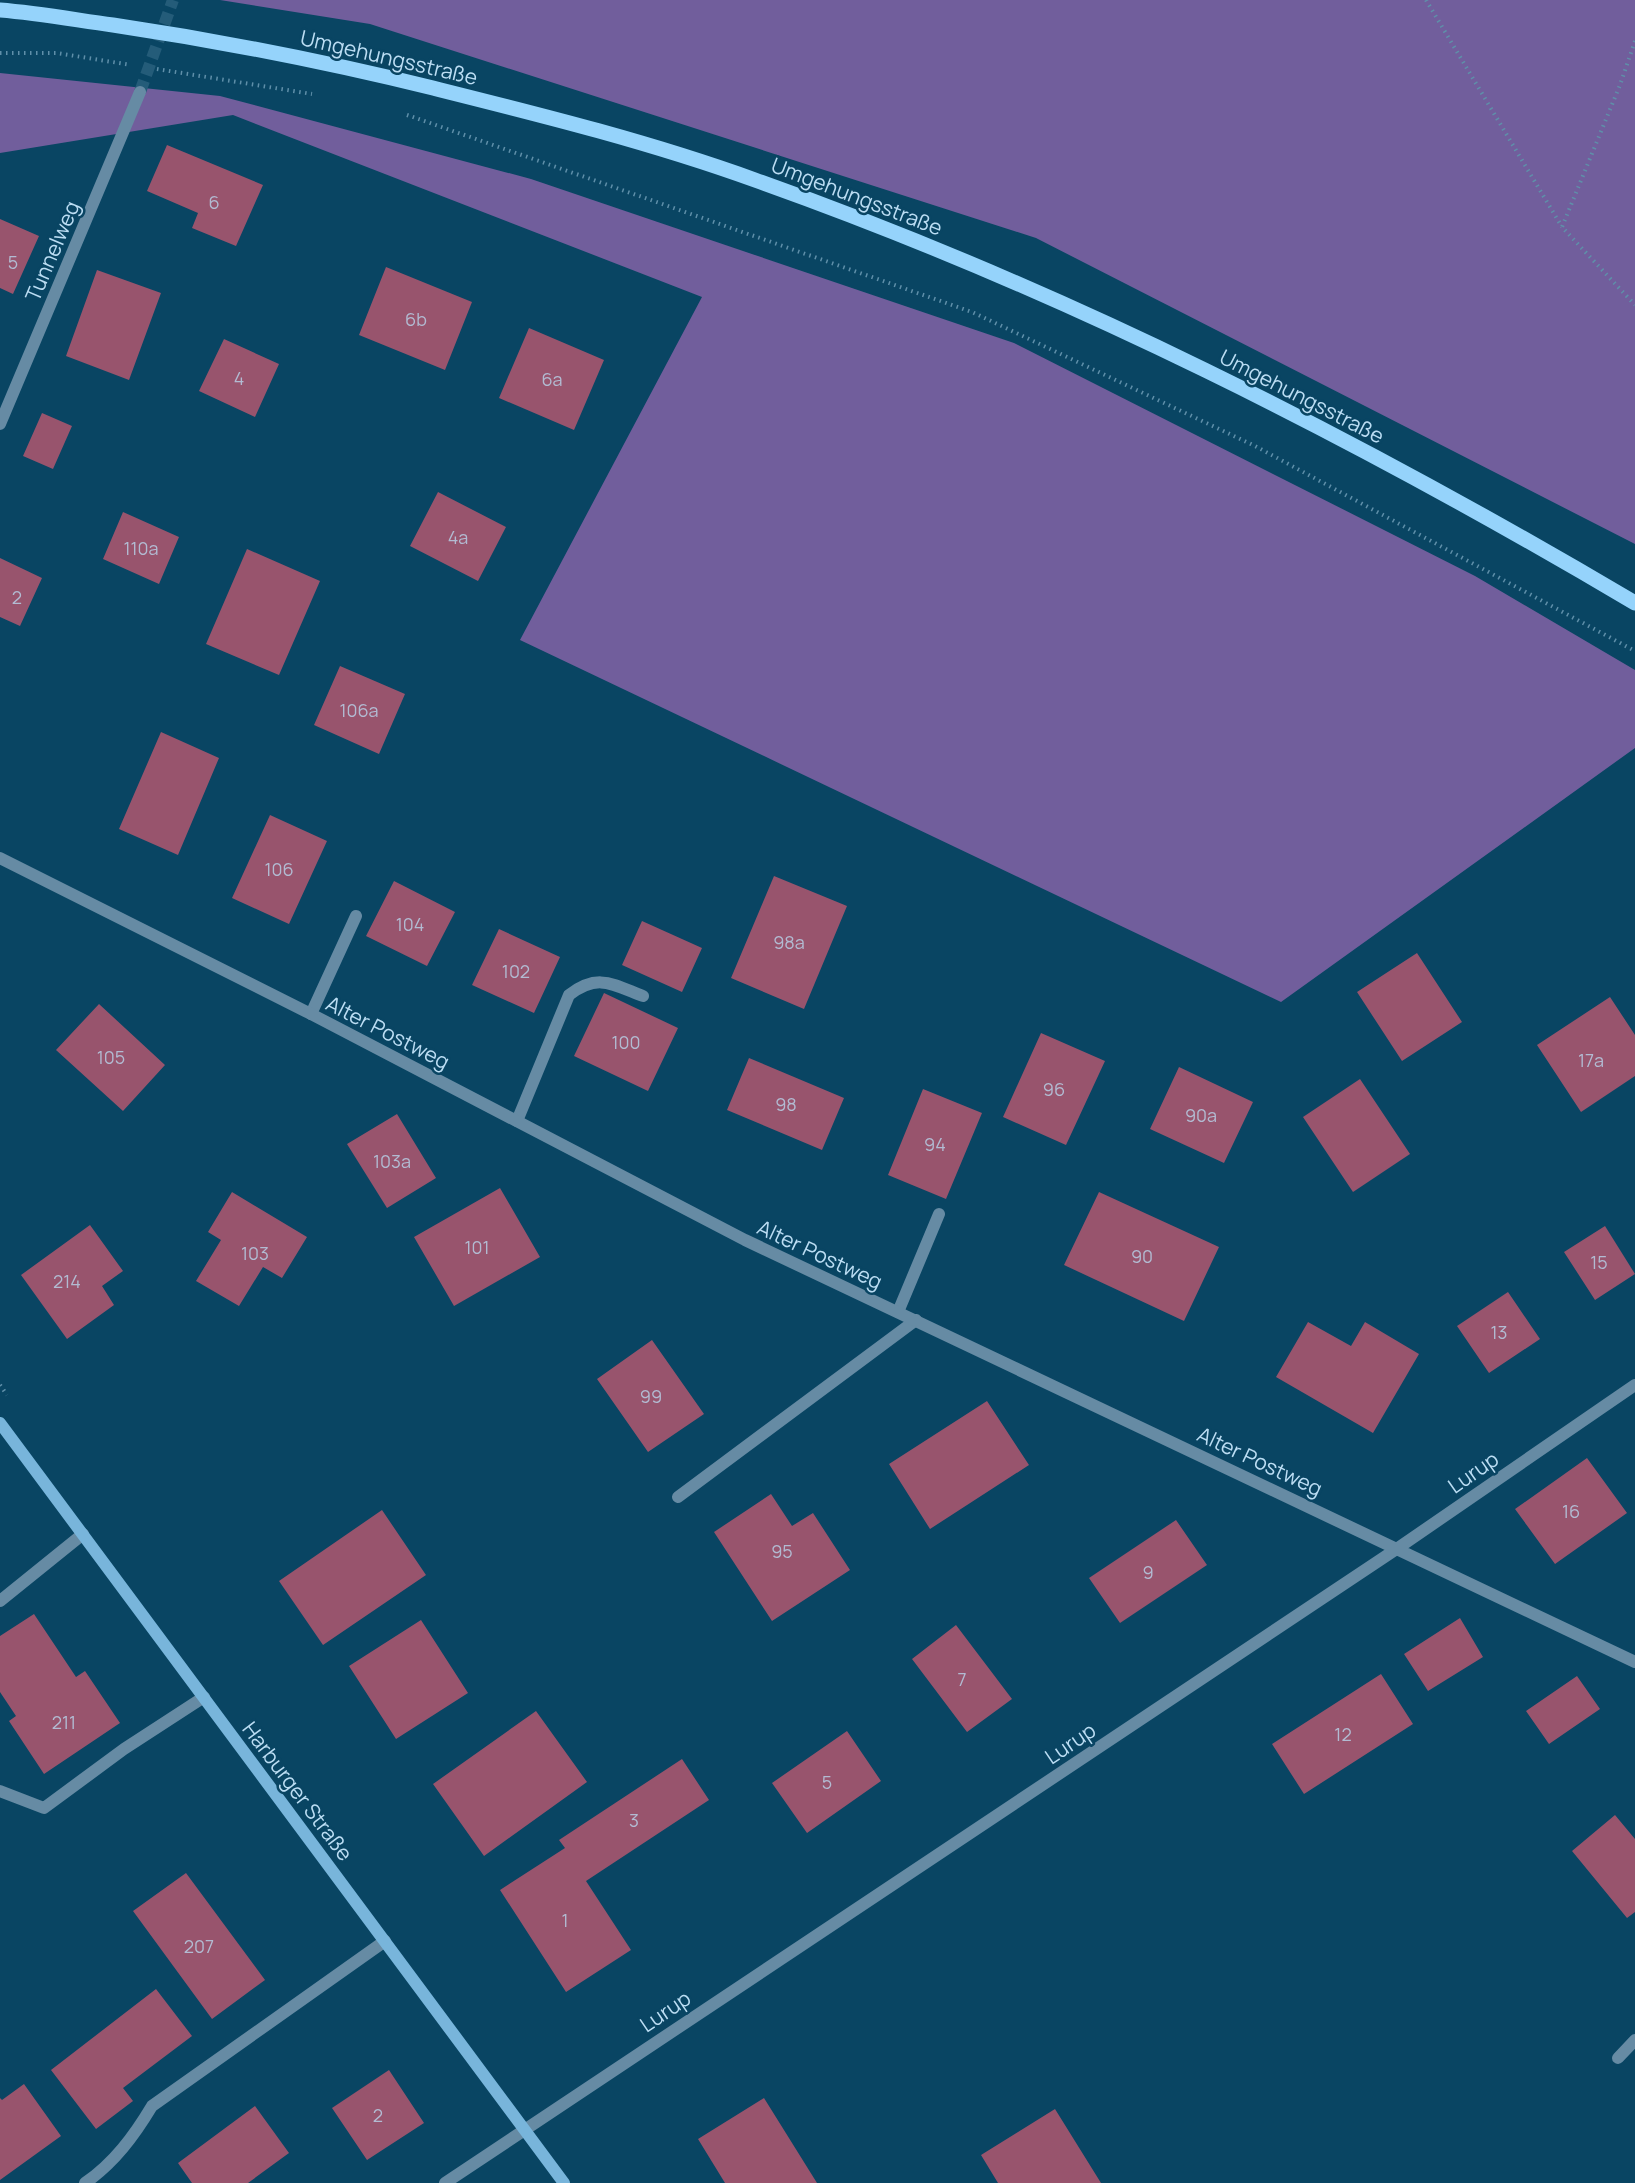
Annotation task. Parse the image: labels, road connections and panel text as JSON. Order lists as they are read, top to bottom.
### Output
{
  "streets": {
    "main road": ["Umgehungsstraße"],
    "street": [
      "Tunnelweg",
      "Alter Postweg",
      "Lurup",
      "Harburger Straße"
    ]
  },
  "crossings": [
    ["Alter Postweg", "Lurup"],
    ["Lurup", "Harburger Straße"]
  ],
  "house_numbers": [
    "6",
    "5",
    "6b",
    "4",
    "6a",
    "4a",
    "110a",
    "2",
    "106a",
    "106",
    "104",
    "98a",
    "102",
    "100",
    "105",
    "17a",
    "96",
    "98",
    "90a",
    "94",
    "103a",
    "101",
    "103",
    "90",
    "15",
    "214",
    "13",
    "99",
    "16",
    "95",
    "9",
    "7",
    "211",
    "12",
    "5",
    "3",
    "1",
    "207",
    "2"
  ]
}
